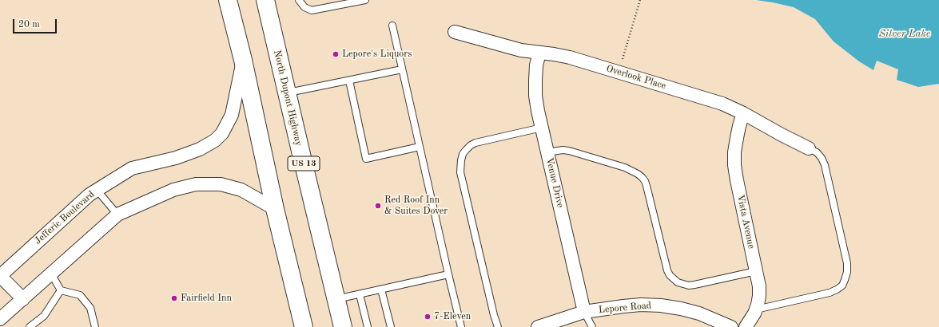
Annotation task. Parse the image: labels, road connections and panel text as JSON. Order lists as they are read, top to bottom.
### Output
{
  "streets": {
    "highway": ["North Dupont Highway", "US 13"],
    "street": [
      "Overlook Place",
      "Venue Drive",
      "Jefferic Boulevard",
      "Vista Avenue",
      "Lepore Road"
    ]
  },
  "crossings": [
    ["Overlook Place", "Venue Drive"],
    ["Overlook Place", "Vista Avenue"],
    ["Venue Drive", "Lepore Road"]
  ],
  "water": ["Silver Lake"],
  "places": [
    "Lepore's Liquors",
    "Red Roof Inn & Suites Dover",
    "Fairfield Inn",
    "7-Eleven"
  ],
  "scale_bar": "20 m"
}
